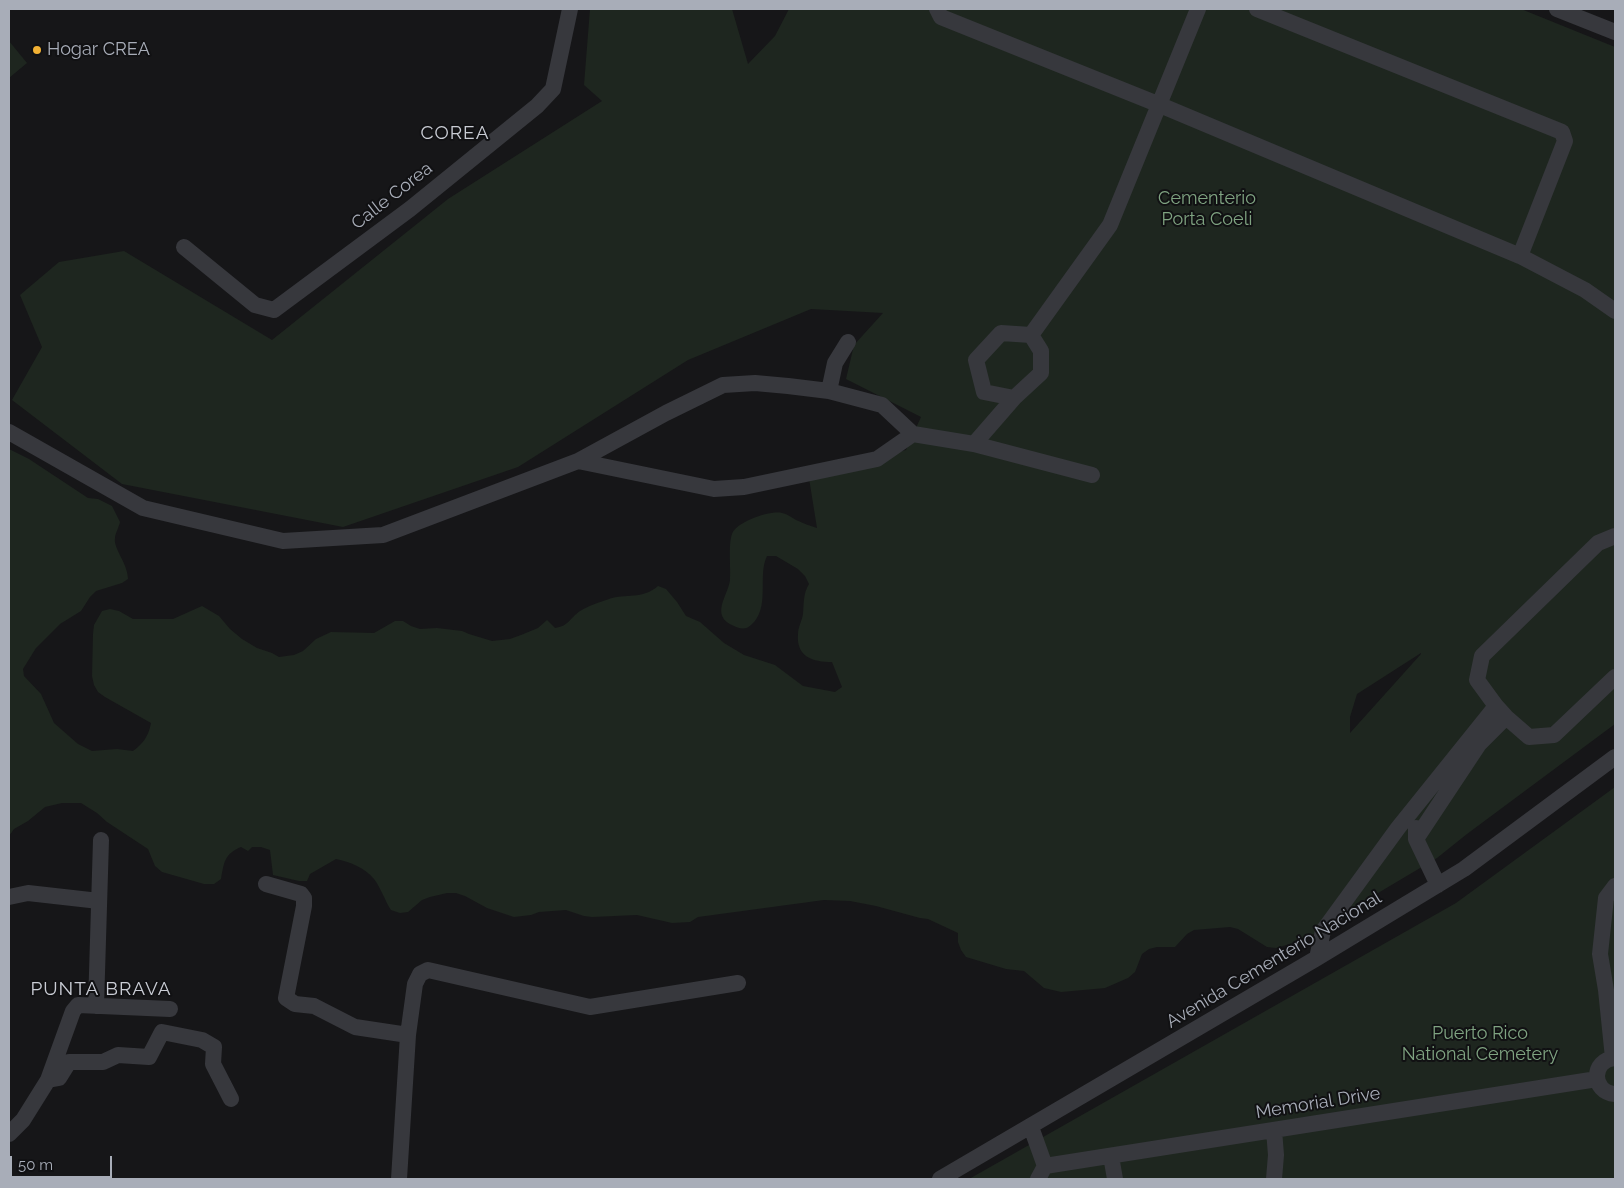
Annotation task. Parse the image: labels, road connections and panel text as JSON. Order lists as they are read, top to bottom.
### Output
{
  "streets": {
    "street": ["Calle Corea", "Avenida Cementerio Nacional", "Memorial Drive"]
  },
  "crossings": [
    ["Avenida Cementerio Nacional", "Memorial Drive"]
  ],
  "districts": ["COREA", "PUNTA BRAVA"],
  "parks": ["Cementerio Porta Coeli", "Puerto Rico National Cemetery"],
  "places": ["Hogar CREA"],
  "scale_bar": "50 m"
}
